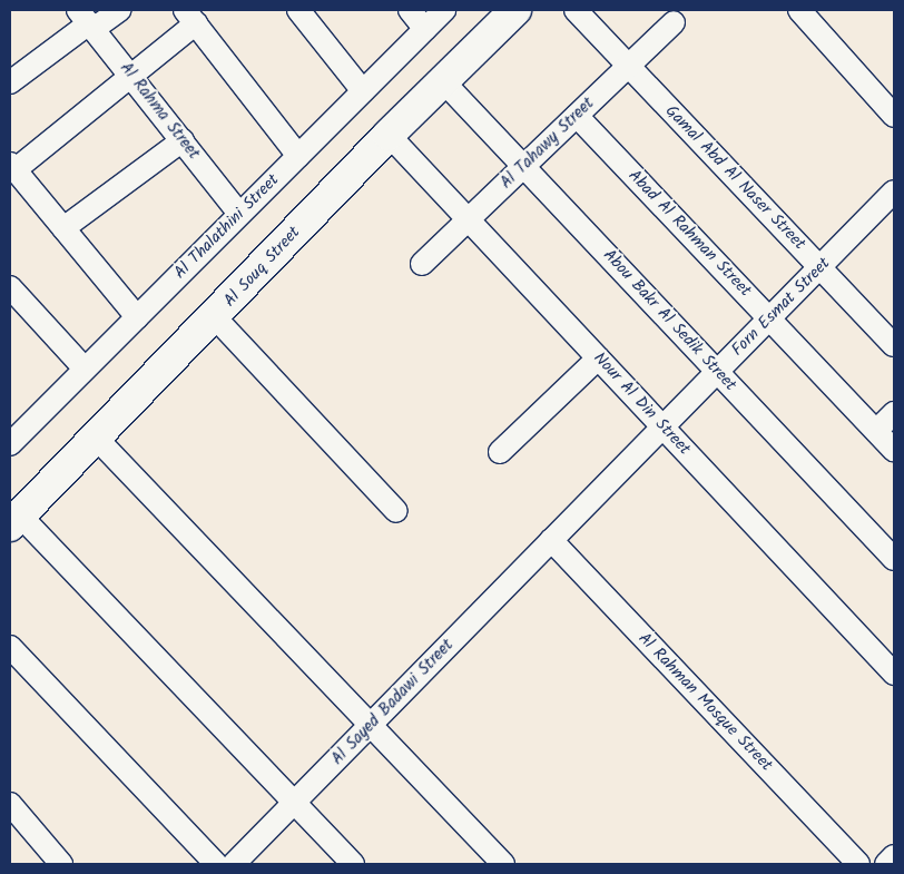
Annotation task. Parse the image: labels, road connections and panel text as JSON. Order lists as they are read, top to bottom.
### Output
{
  "streets": {
    "street": [
      "Al Rahma Street",
      "Al Tahawy Street",
      "Gamal Abd Al Naser Street",
      "Al Thalathini Street",
      "Abad Al Rahman Street",
      "Al Souq Street",
      "Forn Esmat Street",
      "Abou Bakr Al Sedik Street",
      "Nour Al Din Street",
      "Al Sayed Badawi Street",
      "Al Rahman Mosque Street"
    ]
  },
  "crossings": [
    ["Al Rahma Street", "Al Thalathini Street"],
    ["Al Tahawy Street", "Gamal Abd Al Naser Street"],
    ["Al Tahawy Street", "Abad Al Rahman Street"],
    ["Al Tahawy Street", "Abou Bakr Al Sedik Street"],
    ["Al Tahawy Street", "Nour Al Din Street"],
    ["Gamal Abd Al Naser Street", "Forn Esmat Street"],
    ["Abad Al Rahman Street", "Forn Esmat Street"],
    ["Al Souq Street", "Abou Bakr Al Sedik Street"],
    ["Al Souq Street", "Nour Al Din Street"],
    ["Forn Esmat Street", "Abou Bakr Al Sedik Street"],
    ["Forn Esmat Street", "Nour Al Din Street"],
    ["Forn Esmat Street", "Al Sayed Badawi Street"],
    ["Forn Esmat Street", "Al Rahman Mosque Street"],
    ["Al Sayed Badawi Street", "Al Rahman Mosque Street"]
  ]
}
